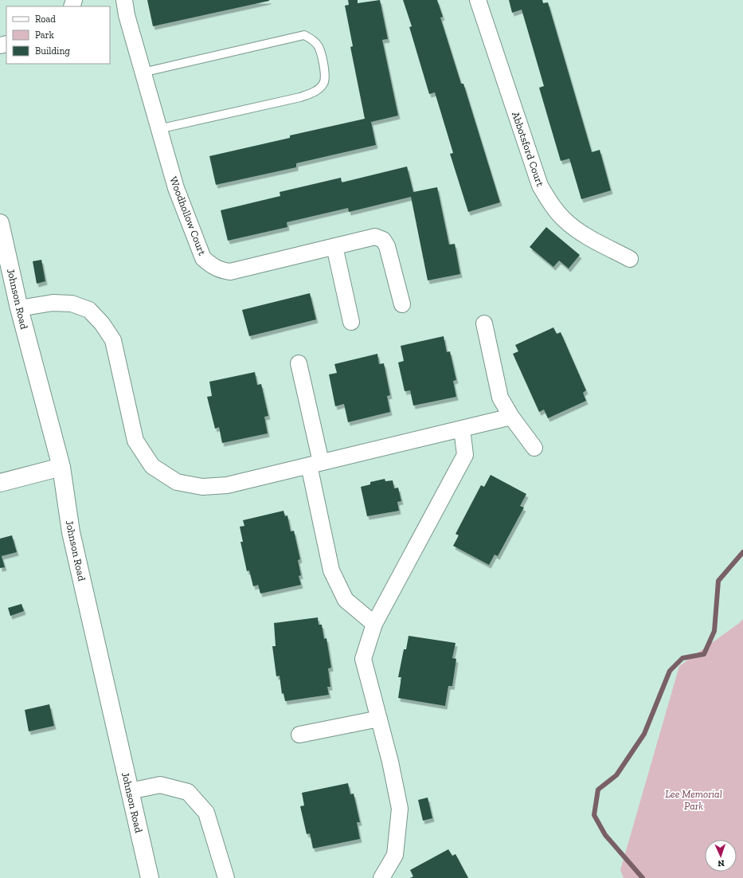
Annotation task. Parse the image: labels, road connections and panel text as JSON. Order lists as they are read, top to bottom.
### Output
{
  "streets": {
    "street": ["Abbotsford Court", "Woodhollow Court", "Johnson Road"]
  },
  "parks": ["Lee Memorial Park"],
  "legend": ["Road", "Park", "Building"],
  "north": "bottom"
}
